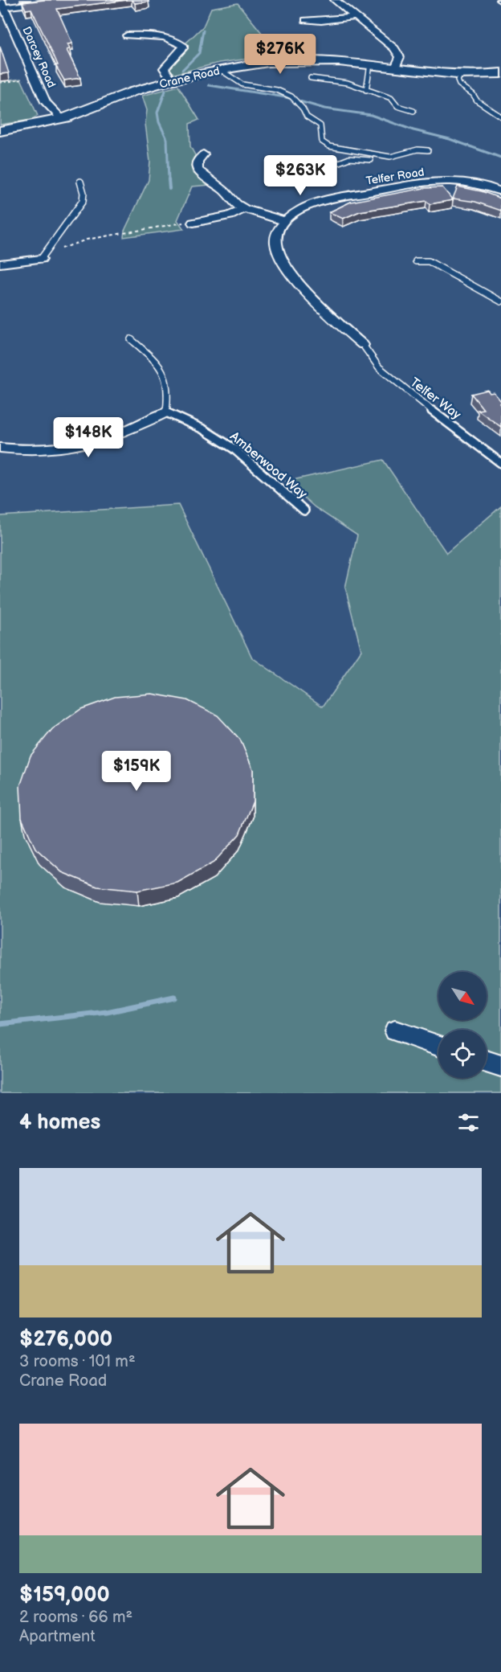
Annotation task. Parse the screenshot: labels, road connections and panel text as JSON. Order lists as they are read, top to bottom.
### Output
{
  "streets": {
    "street": ["Darcey Road", "Crane Road", "Telfer Road"],
    "lane": ["Telfer Way", "Amberwood Way"]
  },
  "crossings": [
    ["Darcey Road", "Crane Road"]
  ],
  "north": "bottom right",
  "page": {
    "price": [
      "$276K",
      "$263K",
      "$148K",
      "$159K"
    ],
    "heading": "4 homes",
    "list": [
      {
        "name": "$276,000",
        "note": "3 rooms · 101 m² · Crane Road"
      },
      {
        "name": "$159,000",
        "note": "2 rooms · 66 m² · Apartment"
      }
    ]
  }
}
